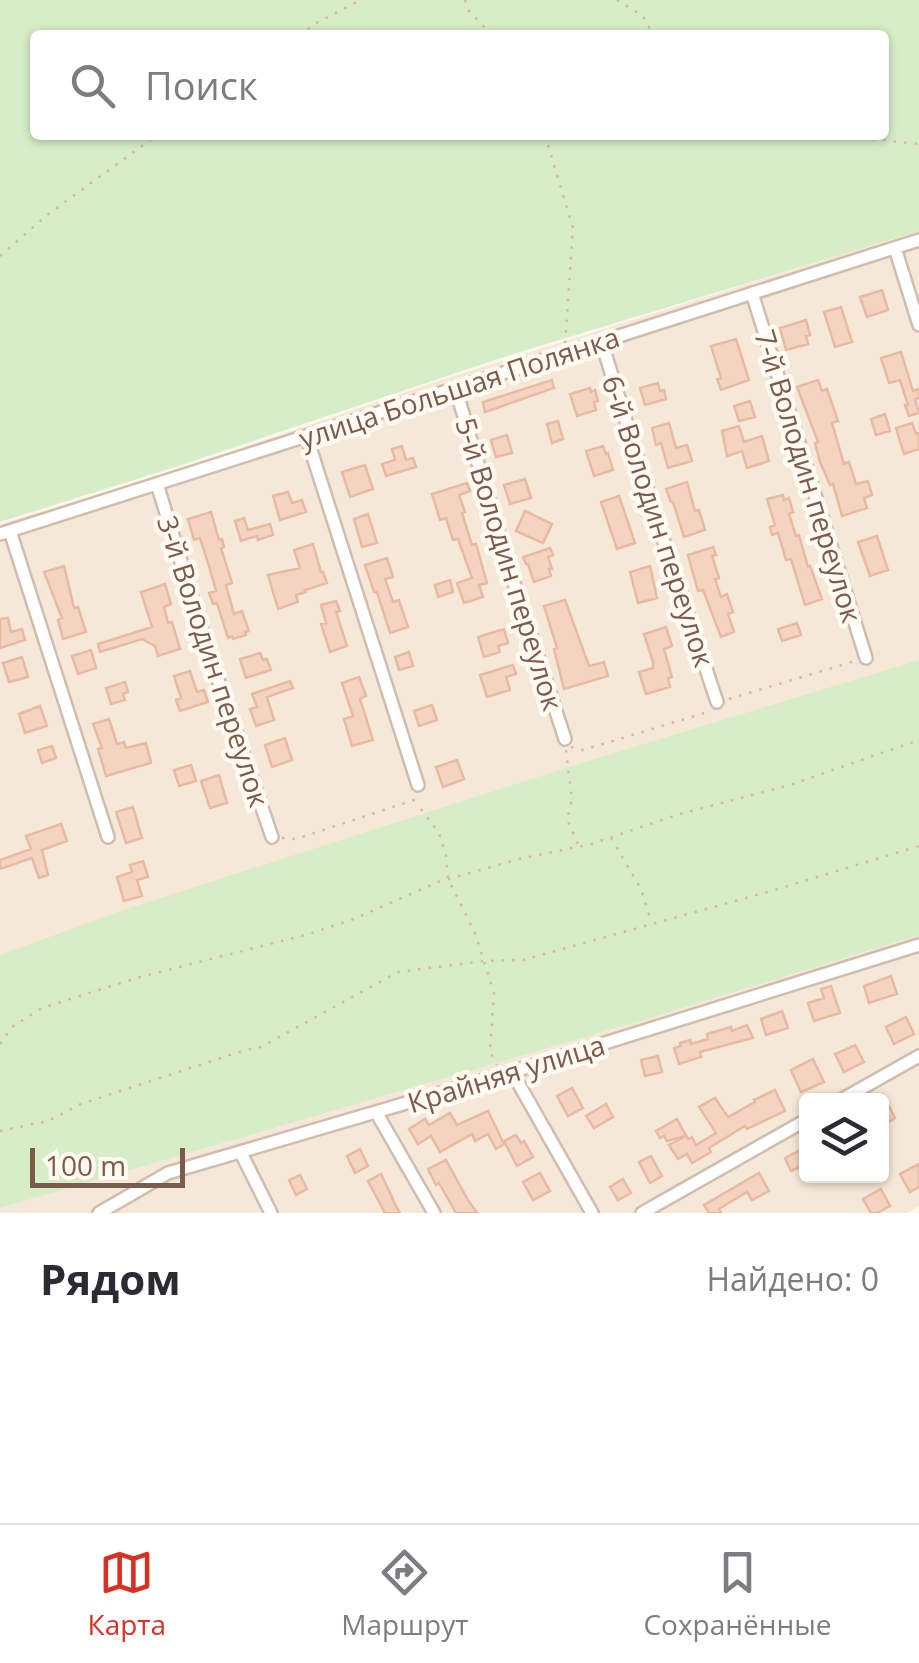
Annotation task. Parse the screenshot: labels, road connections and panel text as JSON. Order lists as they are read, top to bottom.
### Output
{
  "streets": {
    "street": [
      "улица Большая Полянка",
      "7-й Володин переулок",
      "6-й Володин переулок",
      "5-й Володин переулок",
      "3-й Володин переулок",
      "Крайняя улица"
    ]
  },
  "crossings": [
    ["улица Большая Полянка", "7-й Володин переулок"],
    ["улица Большая Полянка", "6-й Володин переулок"],
    ["улица Большая Полянка", "5-й Володин переулок"],
    ["улица Большая Полянка", "3-й Володин переулок"]
  ],
  "scale_bar": "100 m",
  "page": {
    "search": "Поиск",
    "scale": "100 m",
    "heading": ["Рядом", "Найдено: 0"],
    "nav": ["Карта", "Маршрут", "Сохранённые"]
  }
}
